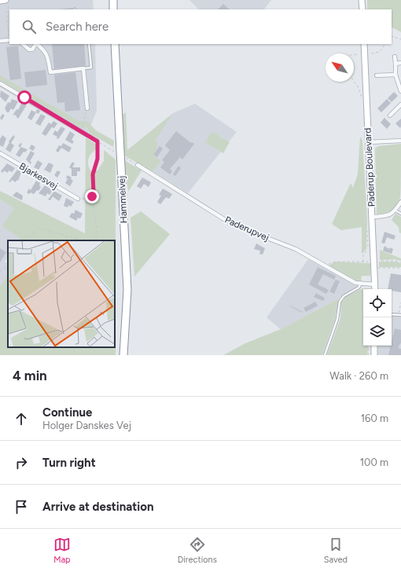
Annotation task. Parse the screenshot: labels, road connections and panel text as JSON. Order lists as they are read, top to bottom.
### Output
{
  "streets": {
    "highway": ["Hammelvej"],
    "street": ["Paderup Boulevard", "Bjarkesvej", "Paderupvej"]
  },
  "crossings": [
    ["Paderup Boulevard", "Paderupvej"]
  ],
  "north": "top left",
  "page": {
    "search": "Search here",
    "heading": ["4 min", "Walk · 260 m"],
    "list": [
      ["Continue", "Holger Danskes Vej", "160 m"],
      ["Turn right", "100 m"],
      "Arrive at destination"
    ],
    "nav": ["Map", "Directions", "Saved"]
  }
}
